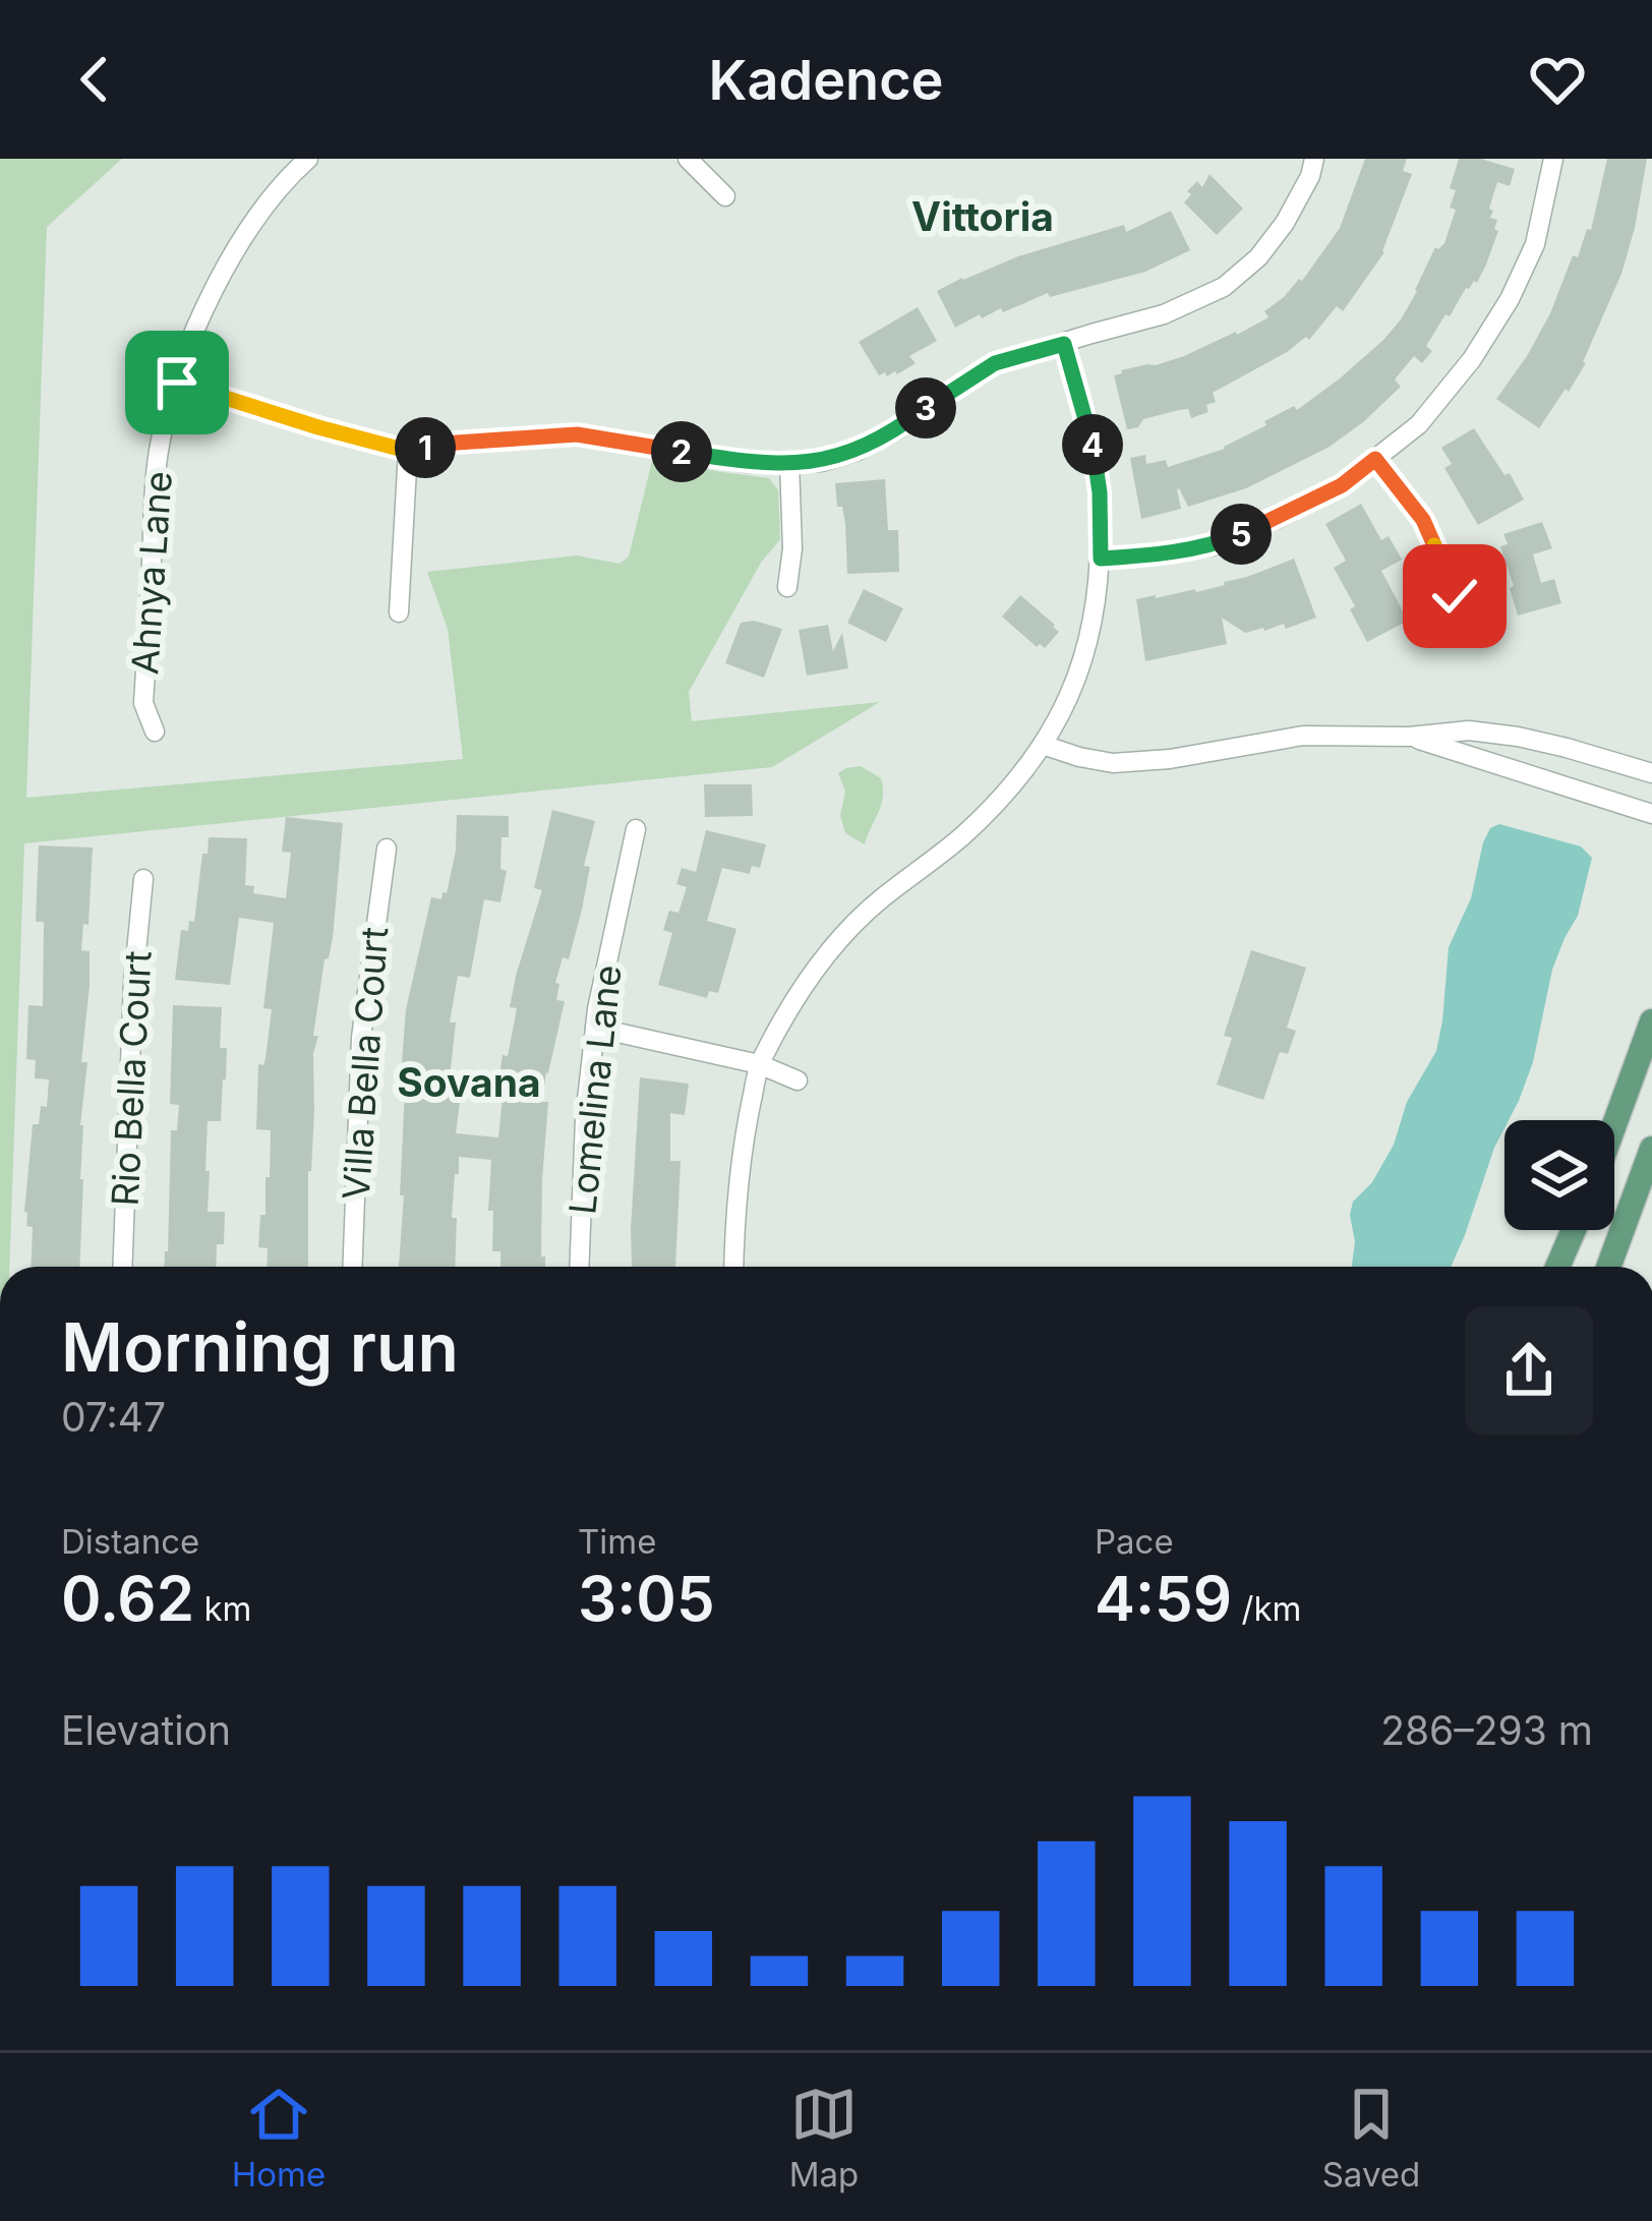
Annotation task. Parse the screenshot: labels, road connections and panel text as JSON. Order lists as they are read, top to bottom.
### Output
{
  "streets": {
    "street": [
      "Ahnya Lane",
      "Villa Bella Court",
      "Rio Bella Court",
      "Lomelina Lane"
    ]
  },
  "districts": ["Vittoria", "Sovana"],
  "page": {
    "header": "Kadence",
    "pins": [
      "3",
      "4",
      "1",
      "2",
      "5"
    ],
    "heading": ["Morning run", "07:47"],
    "stats": [
      ["Distance", "0.62 km"],
      ["Time", "3:05"],
      ["Pace", "4:59 /km"]
    ],
    "chart": ["Elevation", "286–293 m"],
    "tabs": ["Home", "Map", "Saved"]
  }
}
